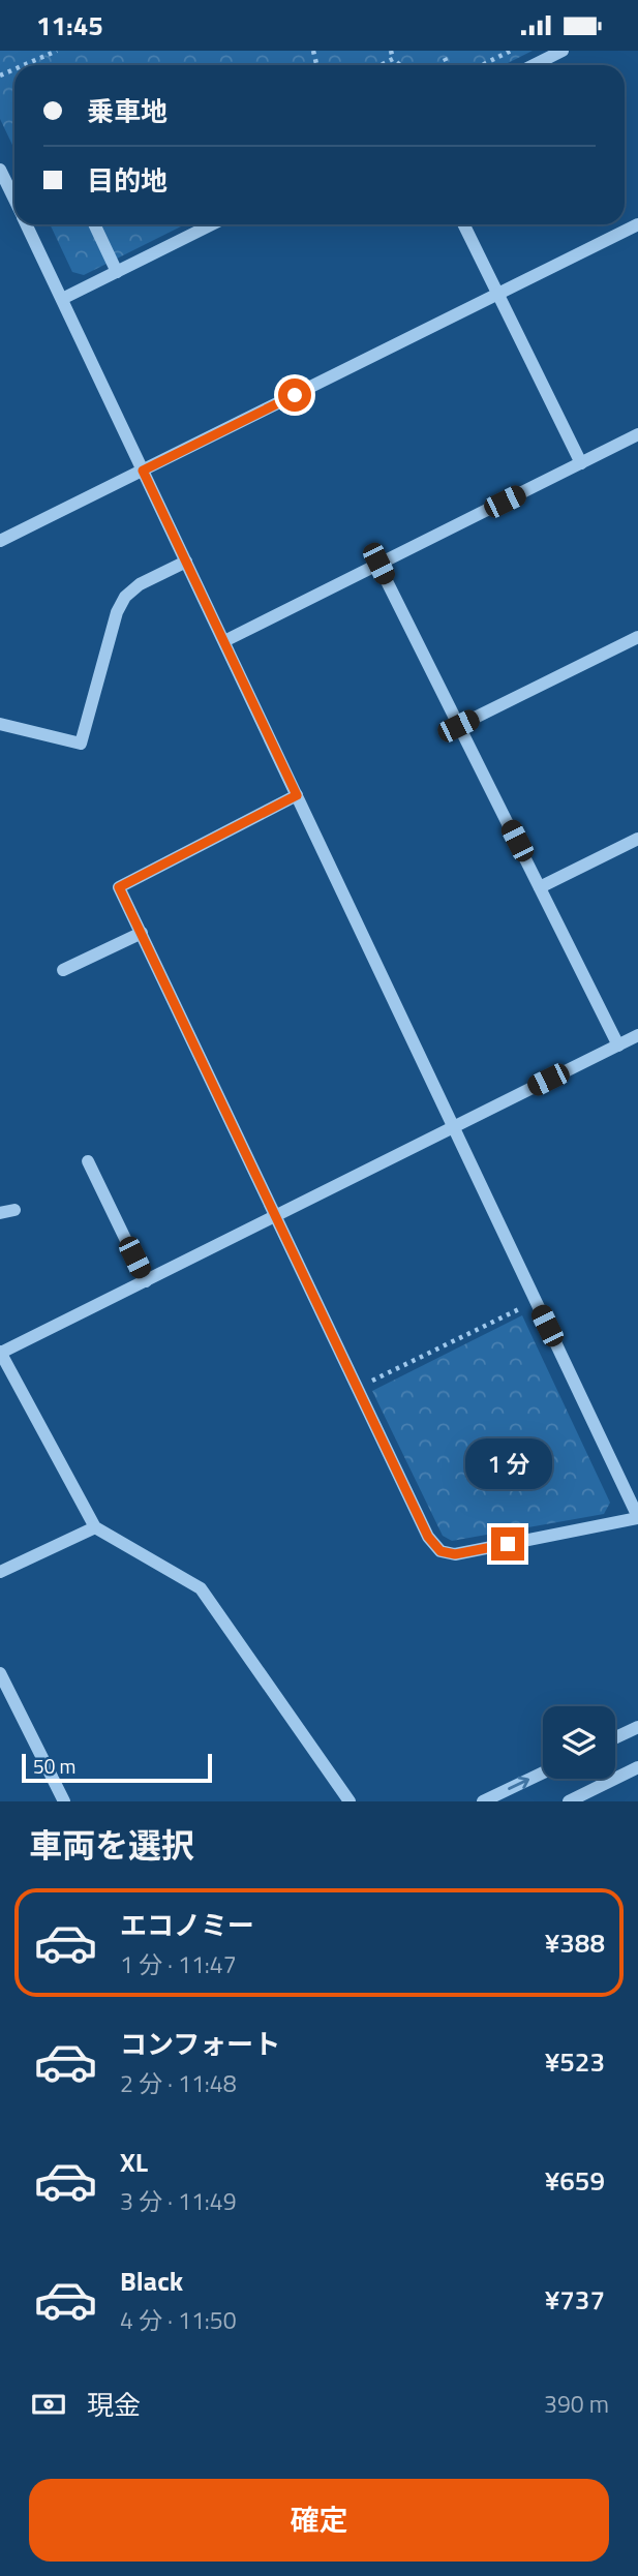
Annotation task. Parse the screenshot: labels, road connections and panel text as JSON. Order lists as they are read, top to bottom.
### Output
{
  "scale_bar": "50 m",
  "page": {
    "status": "11:45",
    "banner": ["乗車地", "目的地"],
    "bubble": "1 分",
    "scale": "50 m",
    "heading": "車両を選択",
    "list": [
      {
        "name": "エコノミー",
        "note": "1 分 · 11:47",
        "value": "¥388"
      },
      {
        "name": "コンフォート",
        "note": "2 分 · 11:48",
        "value": "¥523"
      },
      {
        "name": "XL",
        "note": "3 分 · 11:49",
        "value": "¥659"
      },
      {
        "name": "Black",
        "note": "4 分 · 11:50",
        "value": "¥737"
      }
    ],
    "pay": ["現金", "390 m"],
    "buttons": "確定"
  }
}
